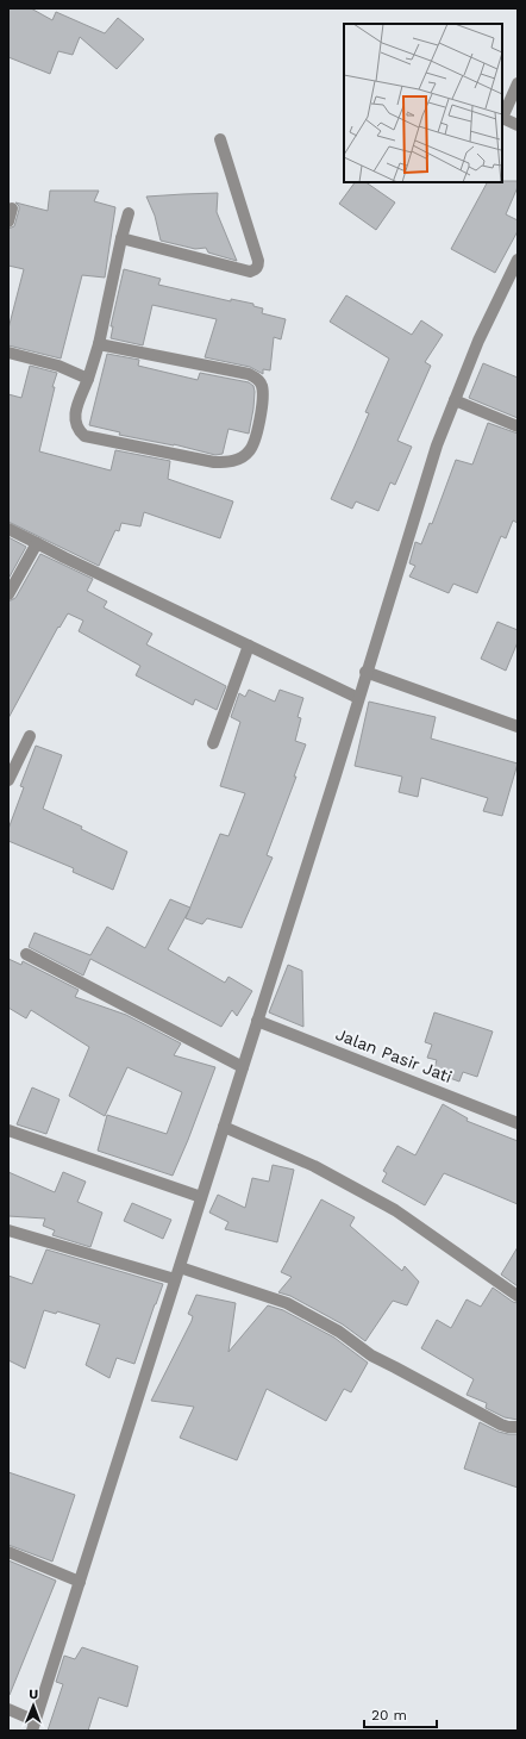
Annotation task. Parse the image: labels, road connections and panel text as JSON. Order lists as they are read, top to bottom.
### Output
{
  "streets": {
    "street": ["Jalan Pasir Jati"]
  },
  "scale_bar": "20 m",
  "north": "top"
}
